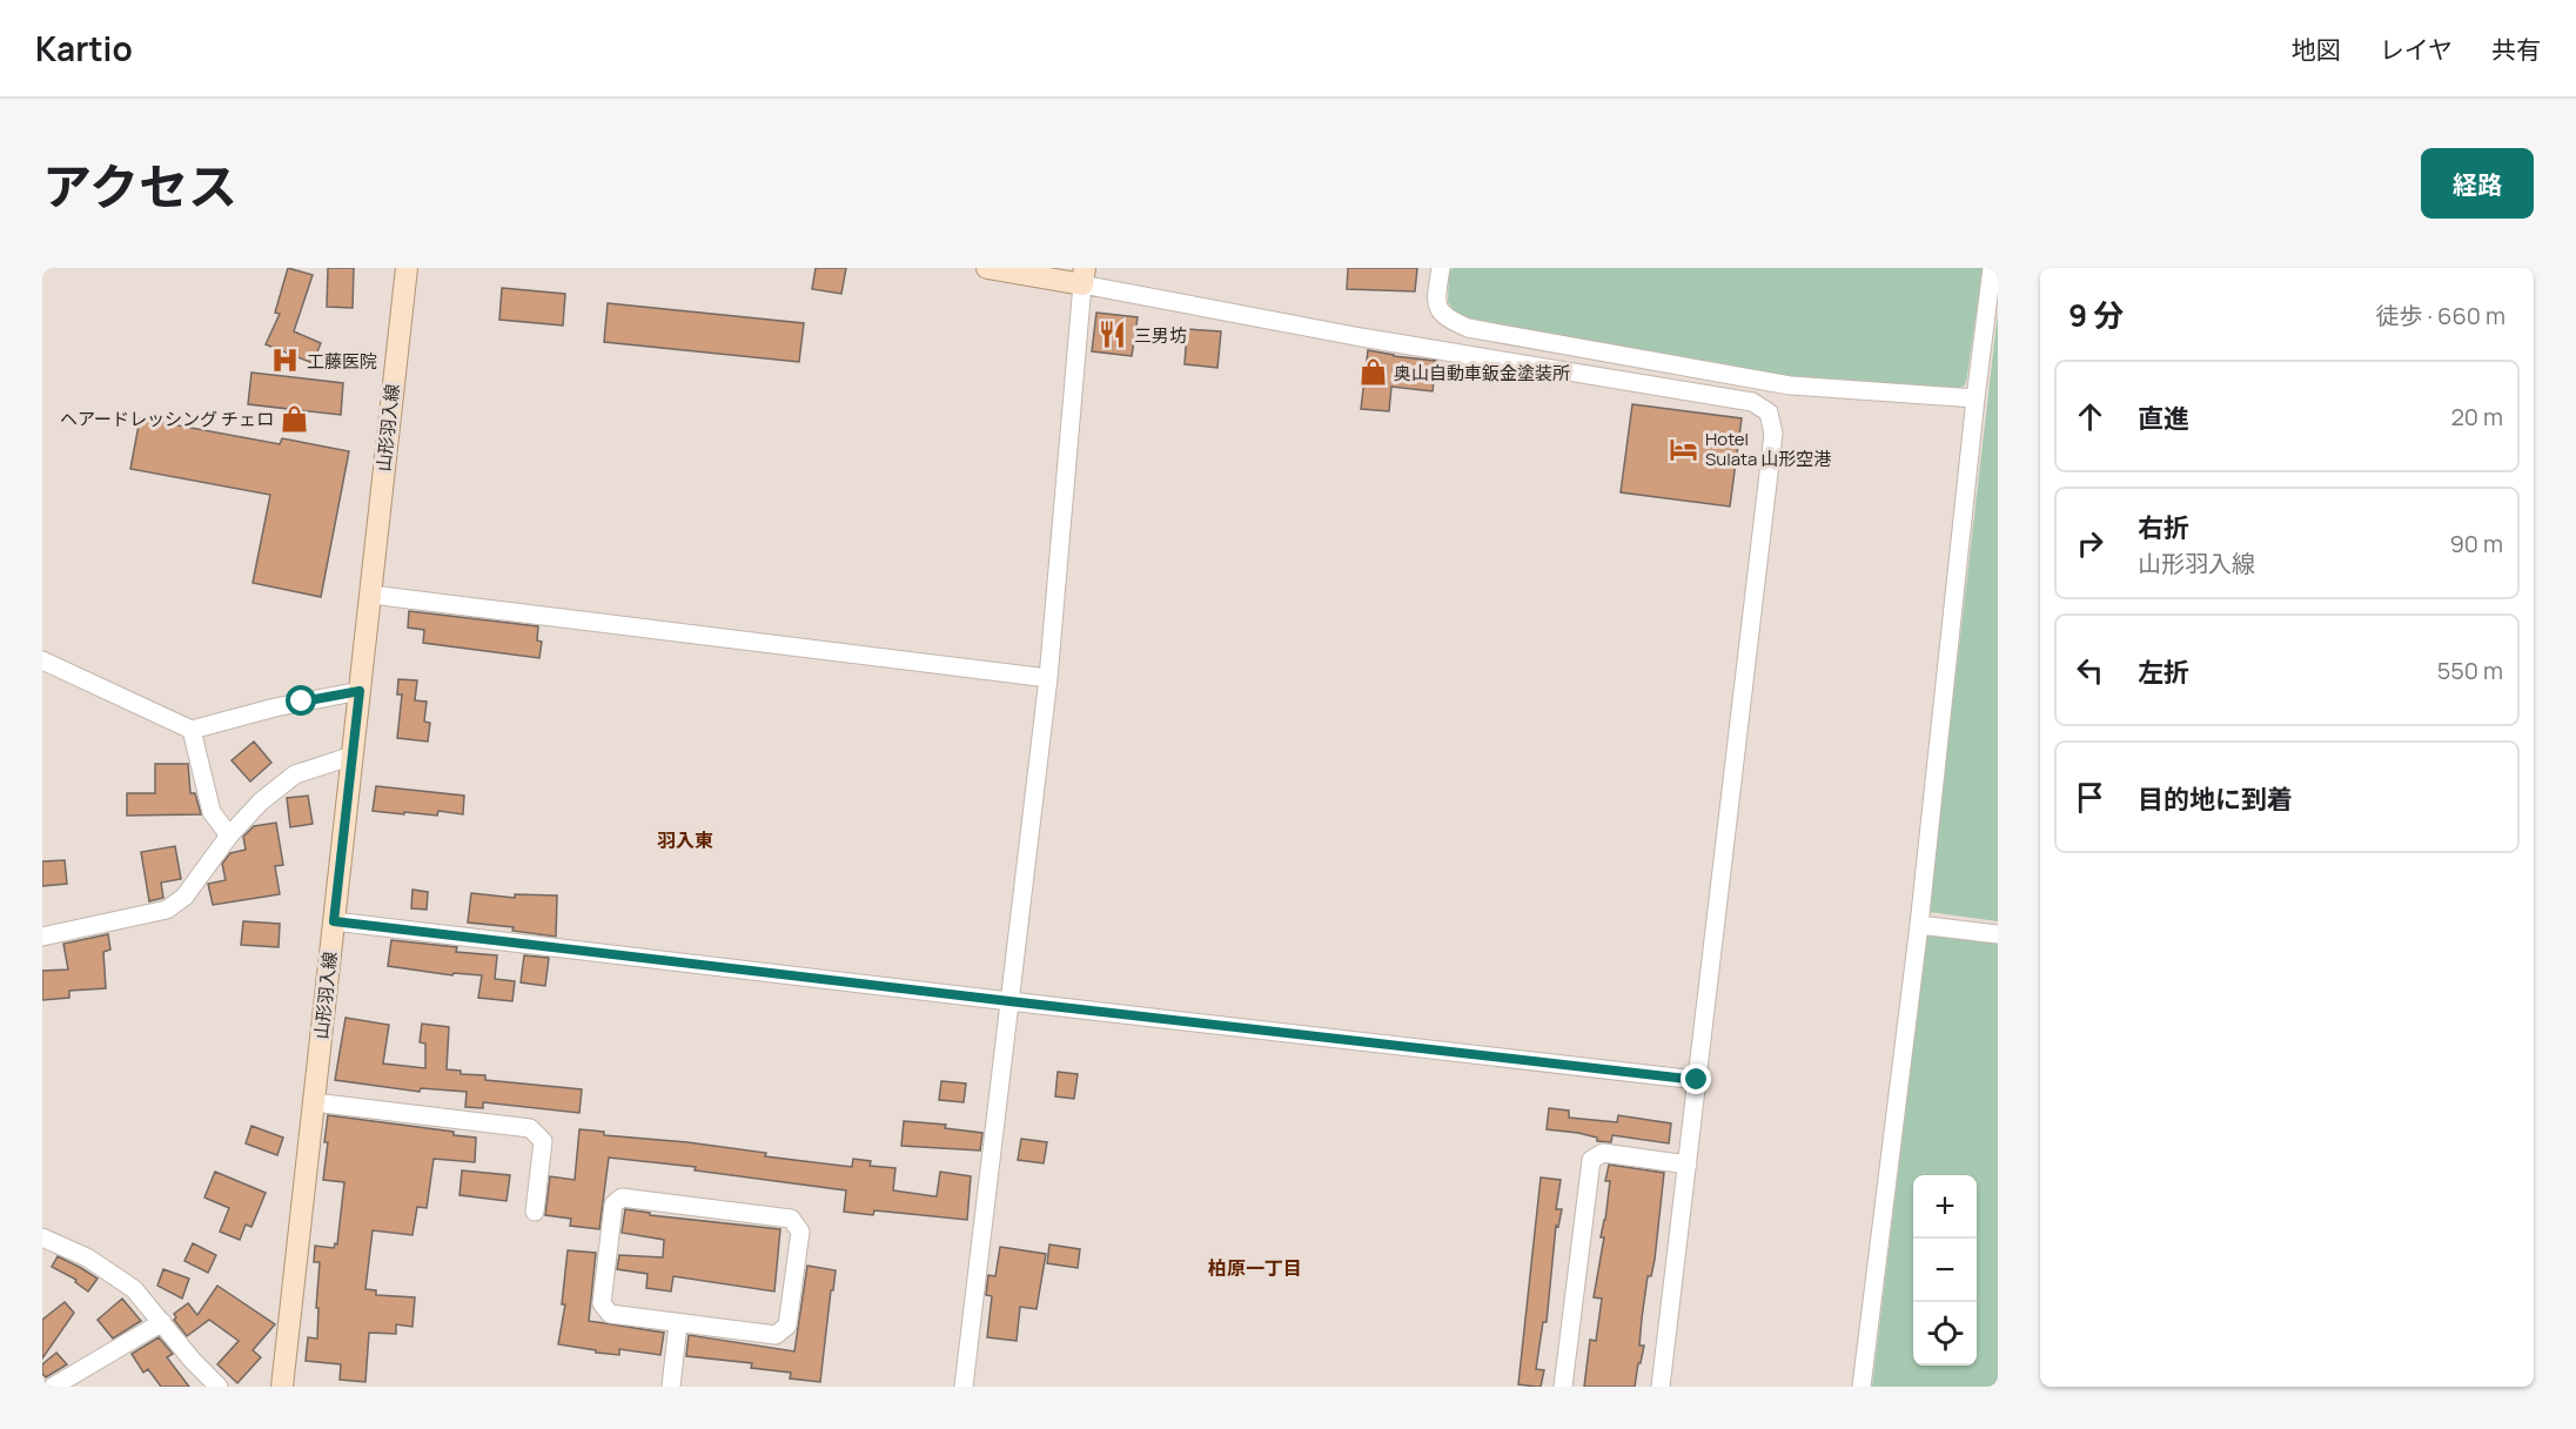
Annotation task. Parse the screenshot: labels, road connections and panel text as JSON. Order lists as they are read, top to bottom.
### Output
{
  "streets": {
    "main road": ["山形羽入線"]
  },
  "districts": ["羽入東", "柏原一丁目"],
  "places": {
    "restaurant": ["三男坊"],
    "hospital": ["工藤医院"],
    "shop": ["奥山自動車鈑金塗装所", "ヘアードレッシング チェロ"],
    "hotel": ["Hotel Sulata 山形空港"]
  },
  "page": {
    "header": "Kartio",
    "nav": ["地図", "レイヤ", "共有"],
    "title": "アクセス",
    "buttons": "経路",
    "heading": ["9 分", "徒歩 · 660 m"],
    "list": [
      ["直進", "20 m"],
      ["右折", "山形羽入線", "90 m"],
      ["左折", "550 m"],
      "目的地に到着"
    ],
    "map_buttons": ["+", "−"]
  }
}
